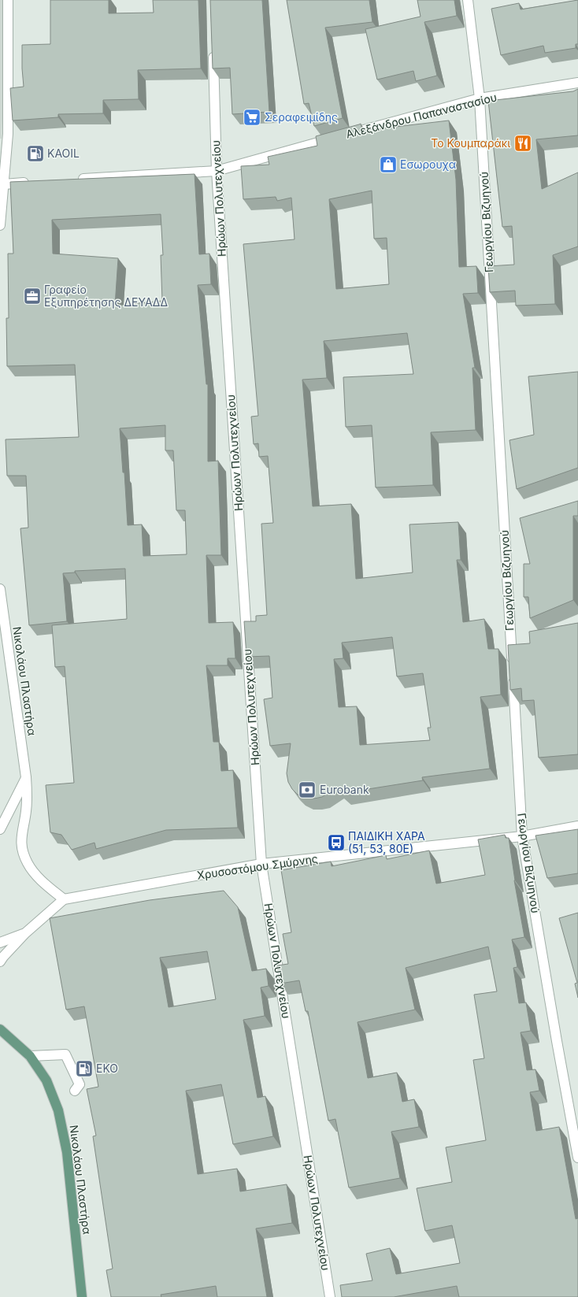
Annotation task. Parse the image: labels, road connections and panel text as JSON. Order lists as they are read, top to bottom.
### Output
{
  "streets": {
    "main road": ["Νικολάου Πλαστήρα"],
    "street": [
      "Αλεξάνδρου Παπαναστασίου",
      "Ηρώων Πολυτεχνείου",
      "Γεωργίου Βιζυηνού",
      "Χρυσοστόμου Σμύρνης"
    ]
  },
  "crossings": [
    ["Αλεξάνδρου Παπαναστασίου", "Ηρώων Πολυτεχνείου"],
    ["Αλεξάνδρου Παπαναστασίου", "Γεωργίου Βιζυηνού"],
    ["Ηρώων Πολυτεχνείου", "Χρυσοστόμου Σμύρνης"],
    ["Γεωργίου Βιζυηνού", "Χρυσοστόμου Σμύρνης"],
    ["Νικολάου Πλαστήρα", "Χρυσοστόμου Σμύρνης"]
  ],
  "places": {
    "supermarket": ["Σεραφειμίδης"],
    "restaurant": ["Το Κουμπαράκι"],
    "fuel station": ["KAOIL", "EKO"],
    "shop": ["Εσωρουχα"],
    "office": ["Γραφείο Εξυπηρέτησης ΔΕΥΑΔΔ"],
    "bank": ["Eurobank"],
    "bus stop": ["ΠΑΙΔΙΚΗ ΧΑΡΑ (51, 53, 80Ε)"]
  }
}
